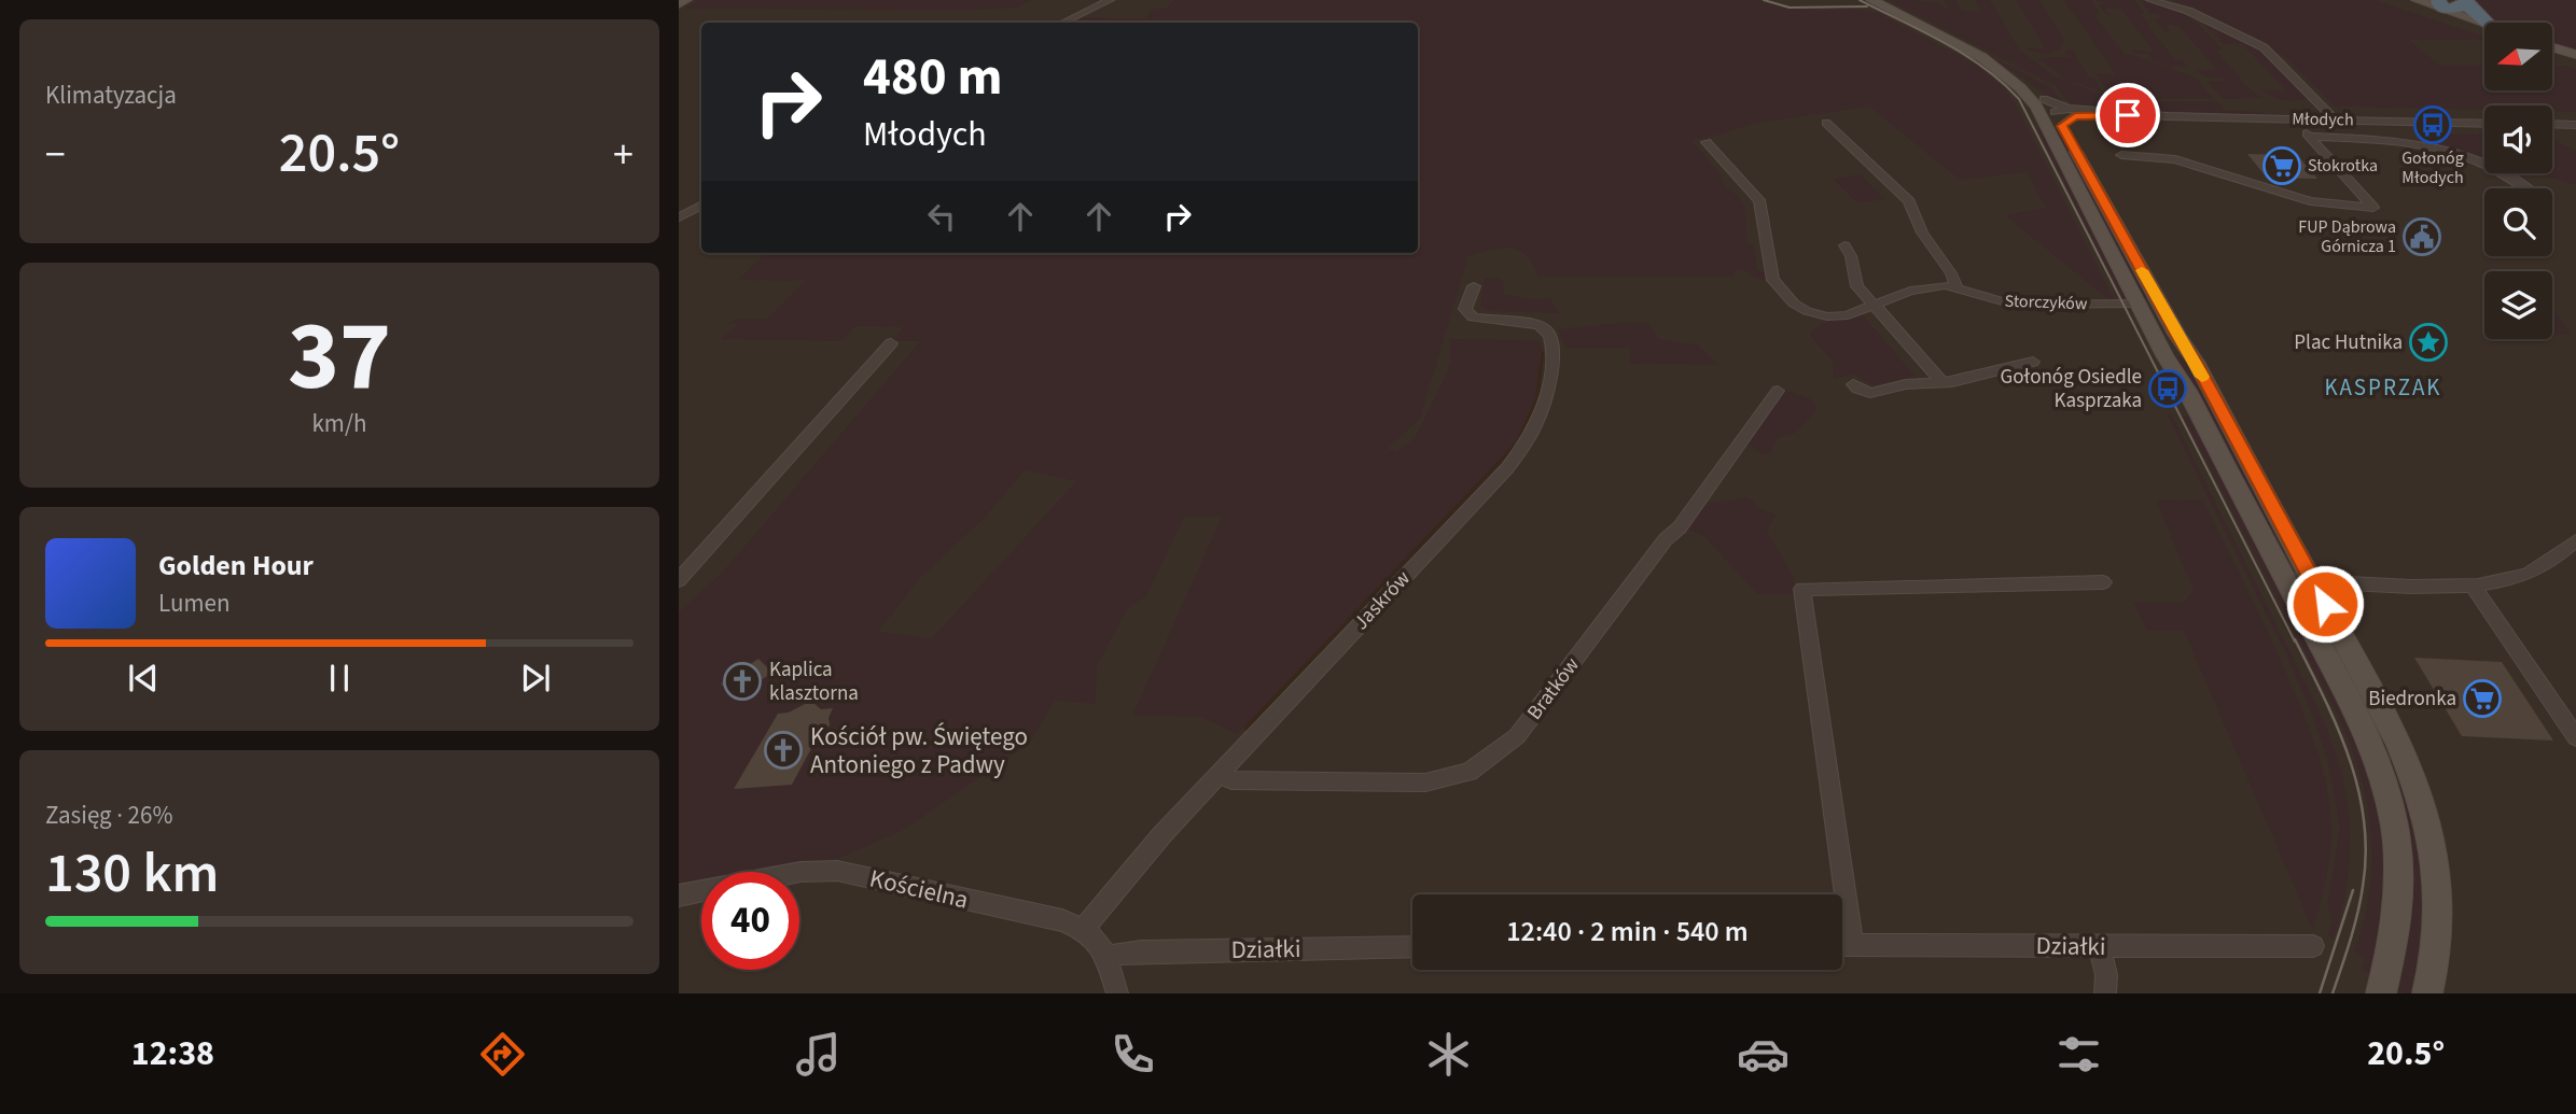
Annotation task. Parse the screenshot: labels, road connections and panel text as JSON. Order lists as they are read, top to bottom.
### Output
{
  "streets": {
    "street": [
      "Młodych",
      "Storczyków",
      "Jaskrów",
      "Bratków",
      "Kościelna",
      "Działki"
    ]
  },
  "crossings": [
    ["Jaskrów", "Bratków"],
    ["Jaskrów", "Kościelna"]
  ],
  "districts": ["KASPRZAK"],
  "places": {
    "bus stop": ["Gołonóg Młodych", "Gołonóg Osiedle Kasprzaka"],
    "supermarket": ["Stokrotka", "Biedronka"],
    "public building": ["FUP Dąbrowa Górnicza 1"],
    "place": ["Plac Hutnika"],
    "church": ["Kaplica klasztorna", "Kościół pw. Świętego Antoniego z Padwy"]
  },
  "north": "left",
  "page": {
    "tile": [
      "Klimatyzacja",
      ["37", "km/h"],
      ["Zasięg · 26%", "130 km"]
    ],
    "turn": ["480 m", "Młodych"],
    "heat": ["−", "20.5°", "+"],
    "song": ["Golden Hour", "Lumen"],
    "limit": "40",
    "trip": "12:40 · 2 min · 540 m",
    "tabs": ["12:38", "20.5°"]
  }
}
